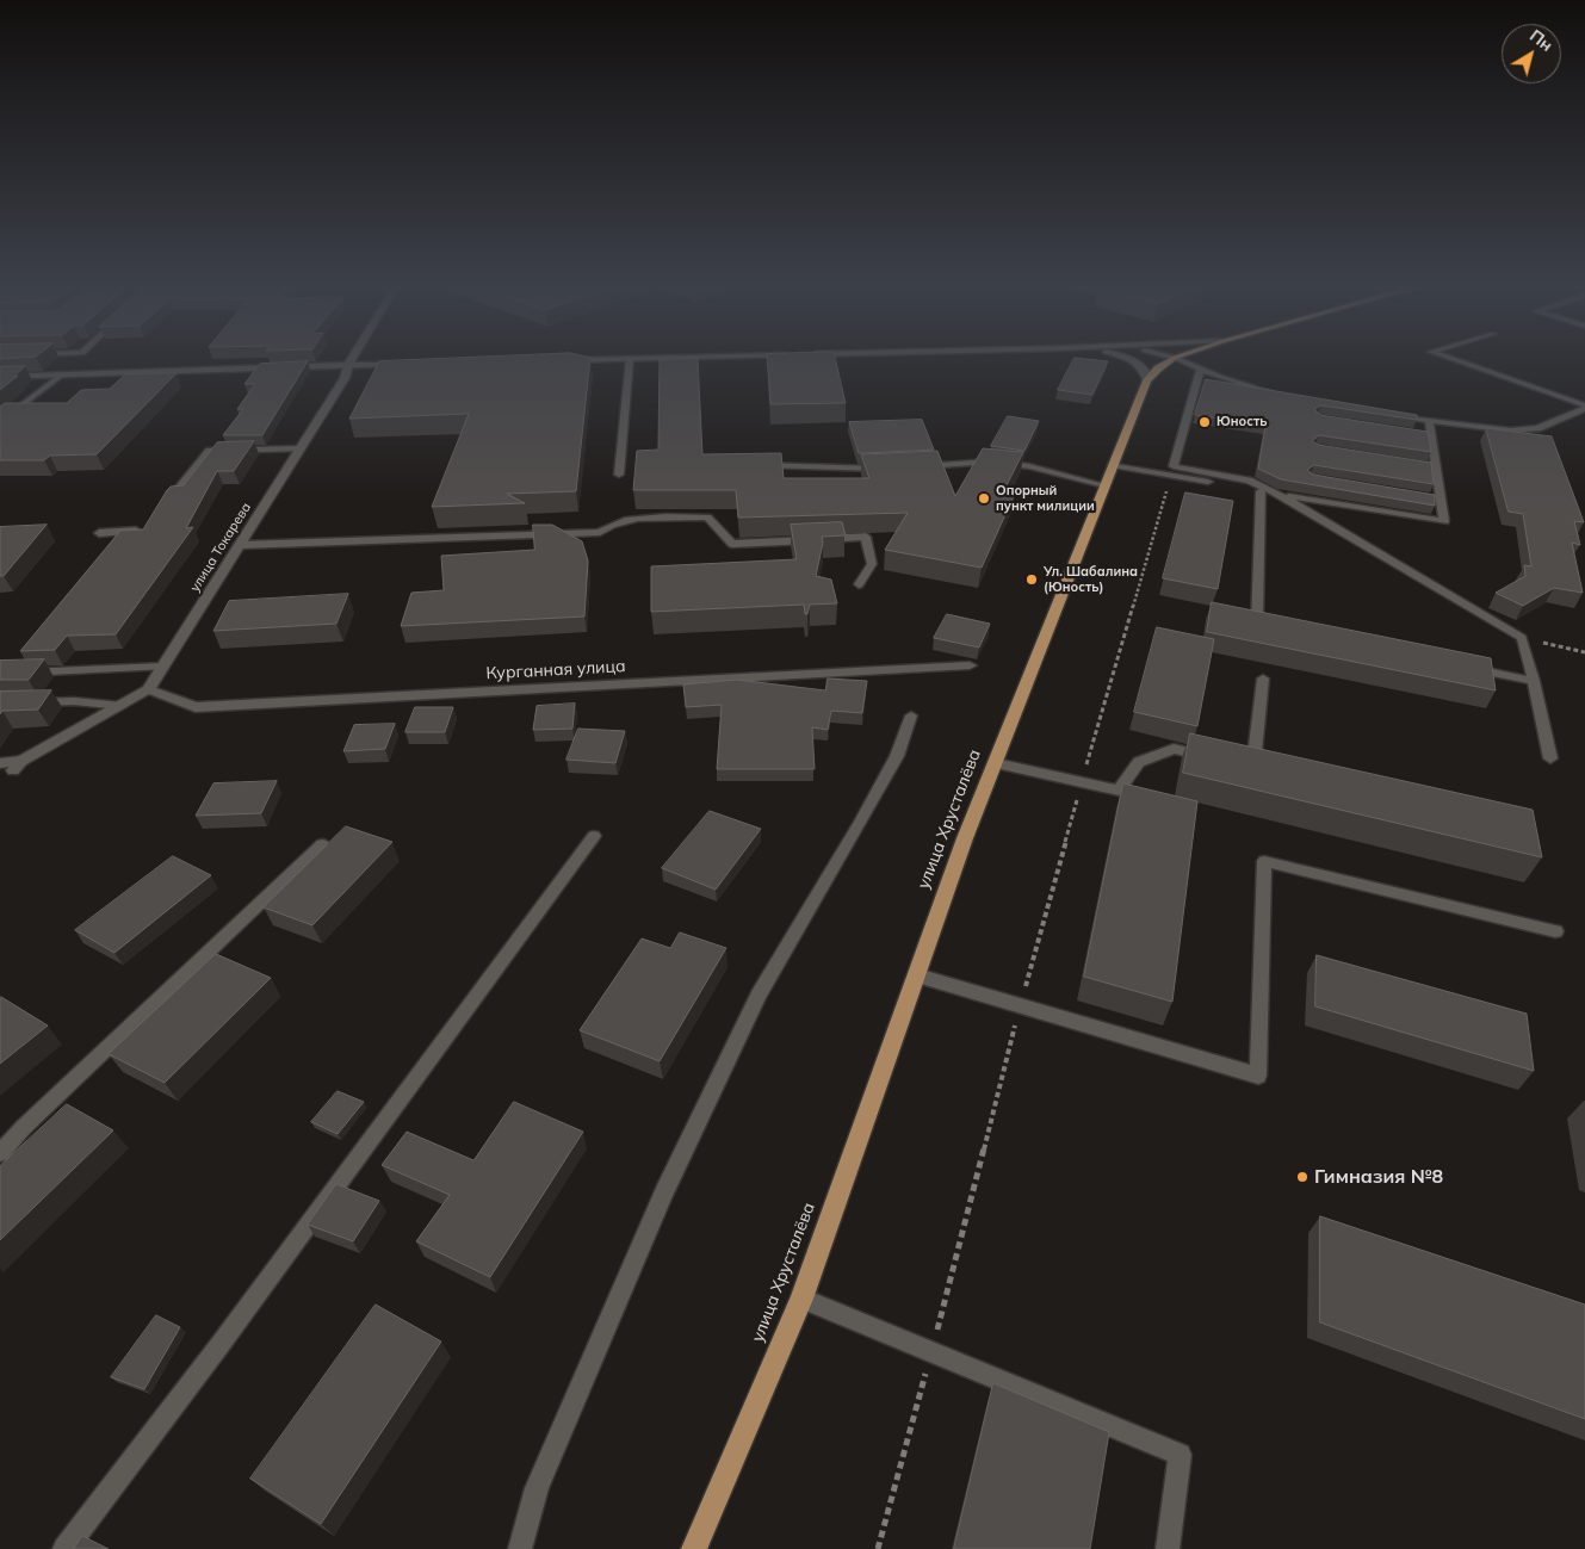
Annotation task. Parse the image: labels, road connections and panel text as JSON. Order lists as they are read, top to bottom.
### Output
{
  "streets": {
    "main road": ["улица Хрусталёва"],
    "street": ["улица Токарева", "Курганная улица"]
  },
  "crossings": [
    ["улица Токарева", "Курганная улица"]
  ],
  "places": [
    "Юность",
    "Опорный пункт милиции",
    "Ул. Шабалина (Юность)",
    "Гимназия №8"
  ],
  "north": "top right"
}
